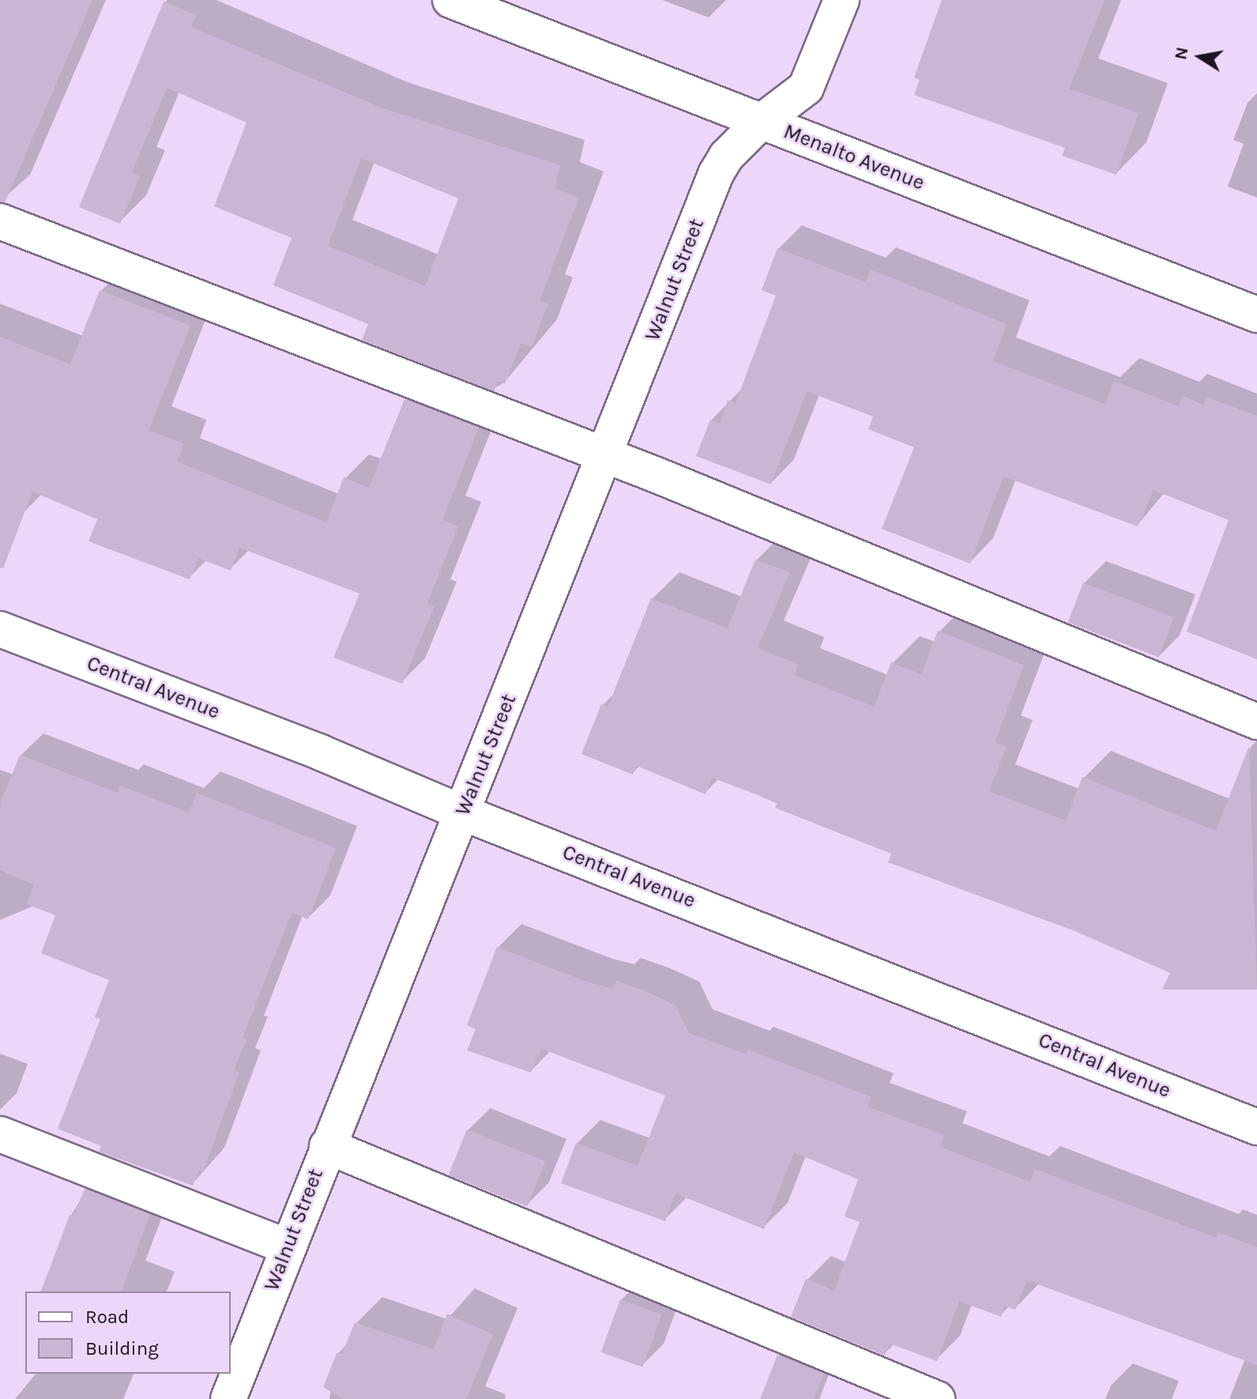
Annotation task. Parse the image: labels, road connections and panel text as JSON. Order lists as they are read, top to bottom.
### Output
{
  "streets": {
    "street": ["Menalto Avenue", "Walnut Street", "Central Avenue"]
  },
  "crossings": [
    ["Menalto Avenue", "Walnut Street"],
    ["Walnut Street", "Central Avenue"]
  ],
  "legend": ["Road", "Building"],
  "north": "left"
}
